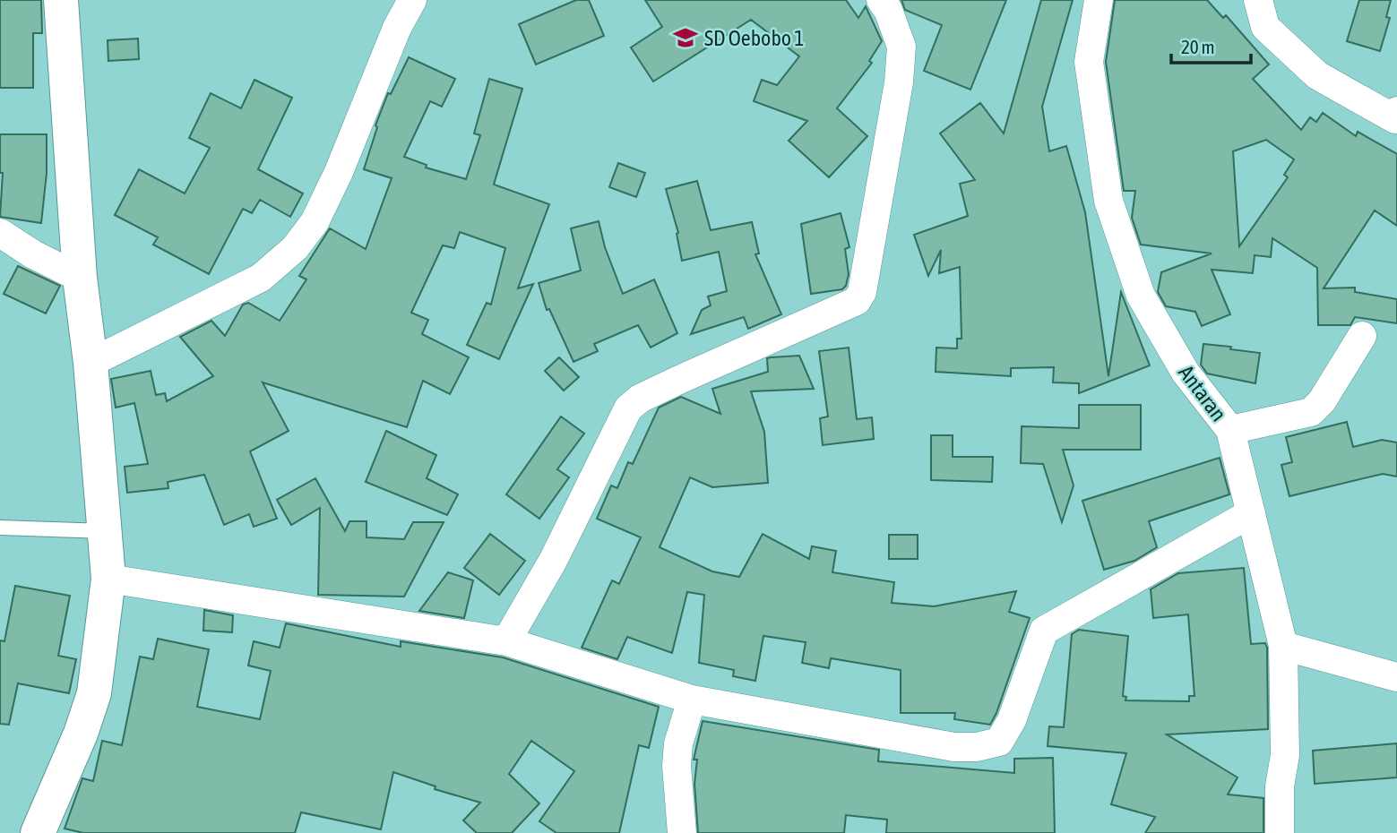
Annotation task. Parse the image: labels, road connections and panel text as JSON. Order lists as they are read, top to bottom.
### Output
{
  "streets": {
    "street": ["Antaran"]
  },
  "places": {
    "school or university": ["SD Oebobo 1"]
  },
  "scale_bar": "20 m"
}
